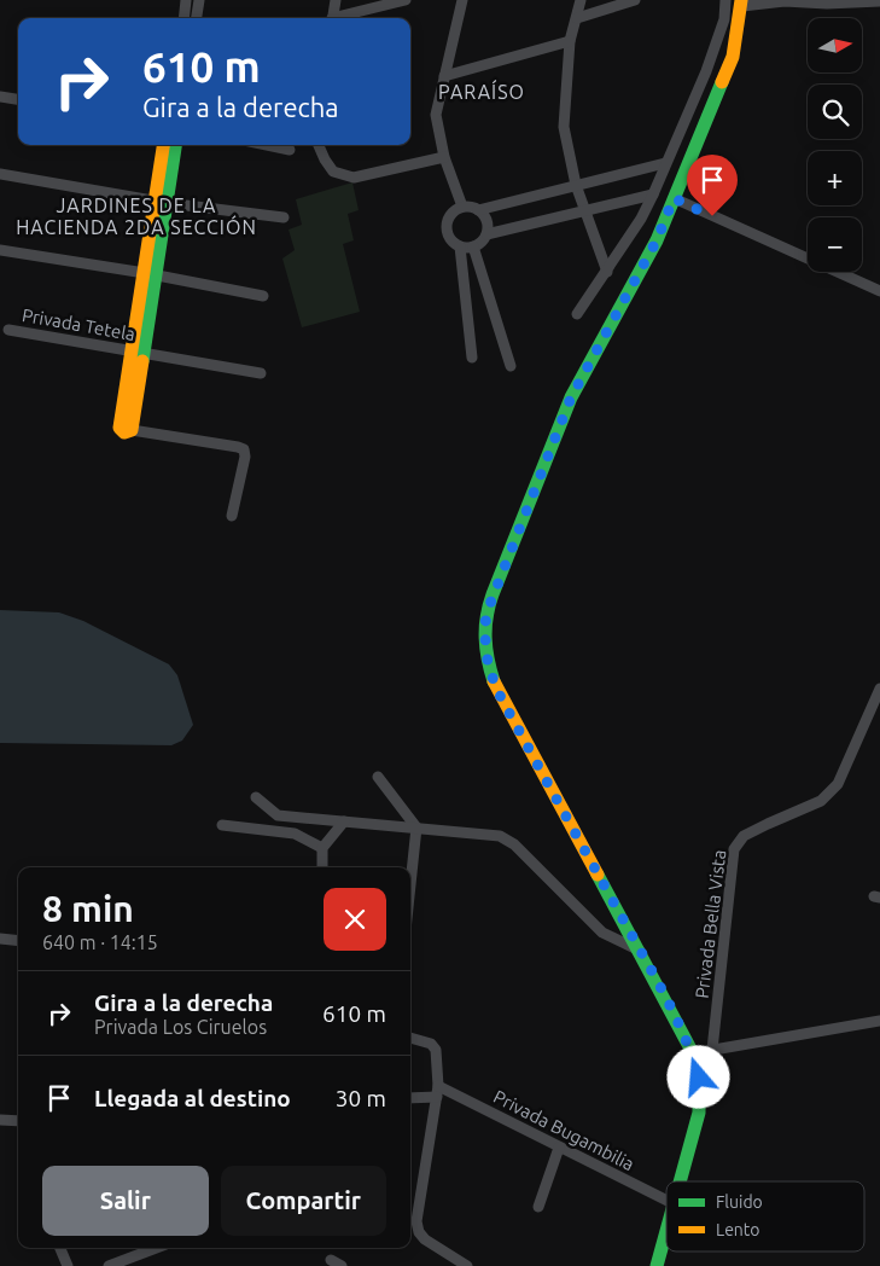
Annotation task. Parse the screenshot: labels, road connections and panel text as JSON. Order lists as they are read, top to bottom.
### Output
{
  "streets": {
    "street": ["Privada Tetela", "Privada Bella Vista", "Privada Bugambilia"]
  },
  "districts": ["PARAÍSO", "JARDINES DE LA HACIENDA 2DA SECCIÓN"],
  "legend": ["Fluido", "Lento"],
  "north": "right",
  "page": {
    "map_buttons": ["+", "−"],
    "turn": ["610 m", "Gira a la derecha"],
    "heading": ["8 min", "640 m · 14:15"],
    "list": [
      {
        "name": "Gira a la derecha",
        "note": "Privada Los Ciruelos",
        "value": "610 m"
      },
      {
        "name": "Llegada al destino",
        "value": "30 m"
      }
    ],
    "buttons": ["Salir", "Compartir"]
  }
}
